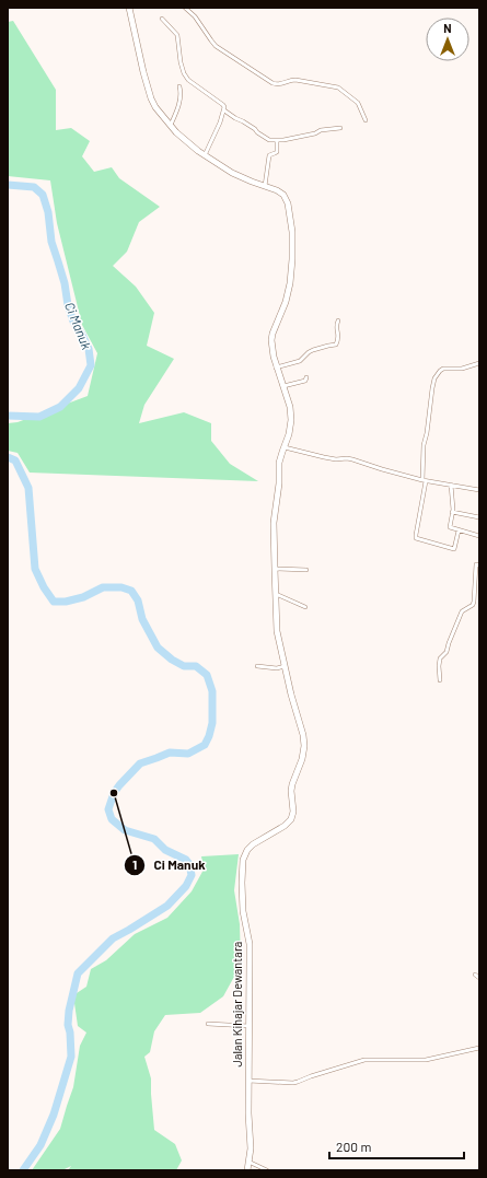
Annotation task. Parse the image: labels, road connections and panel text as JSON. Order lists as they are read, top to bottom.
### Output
{
  "streets": {
    "main road": ["Jalan Kihajar Dewantara"]
  },
  "water": ["Ci Manuk"],
  "places": ["Ci Manuk"],
  "scale_bar": "200 m",
  "north": "top"
}
